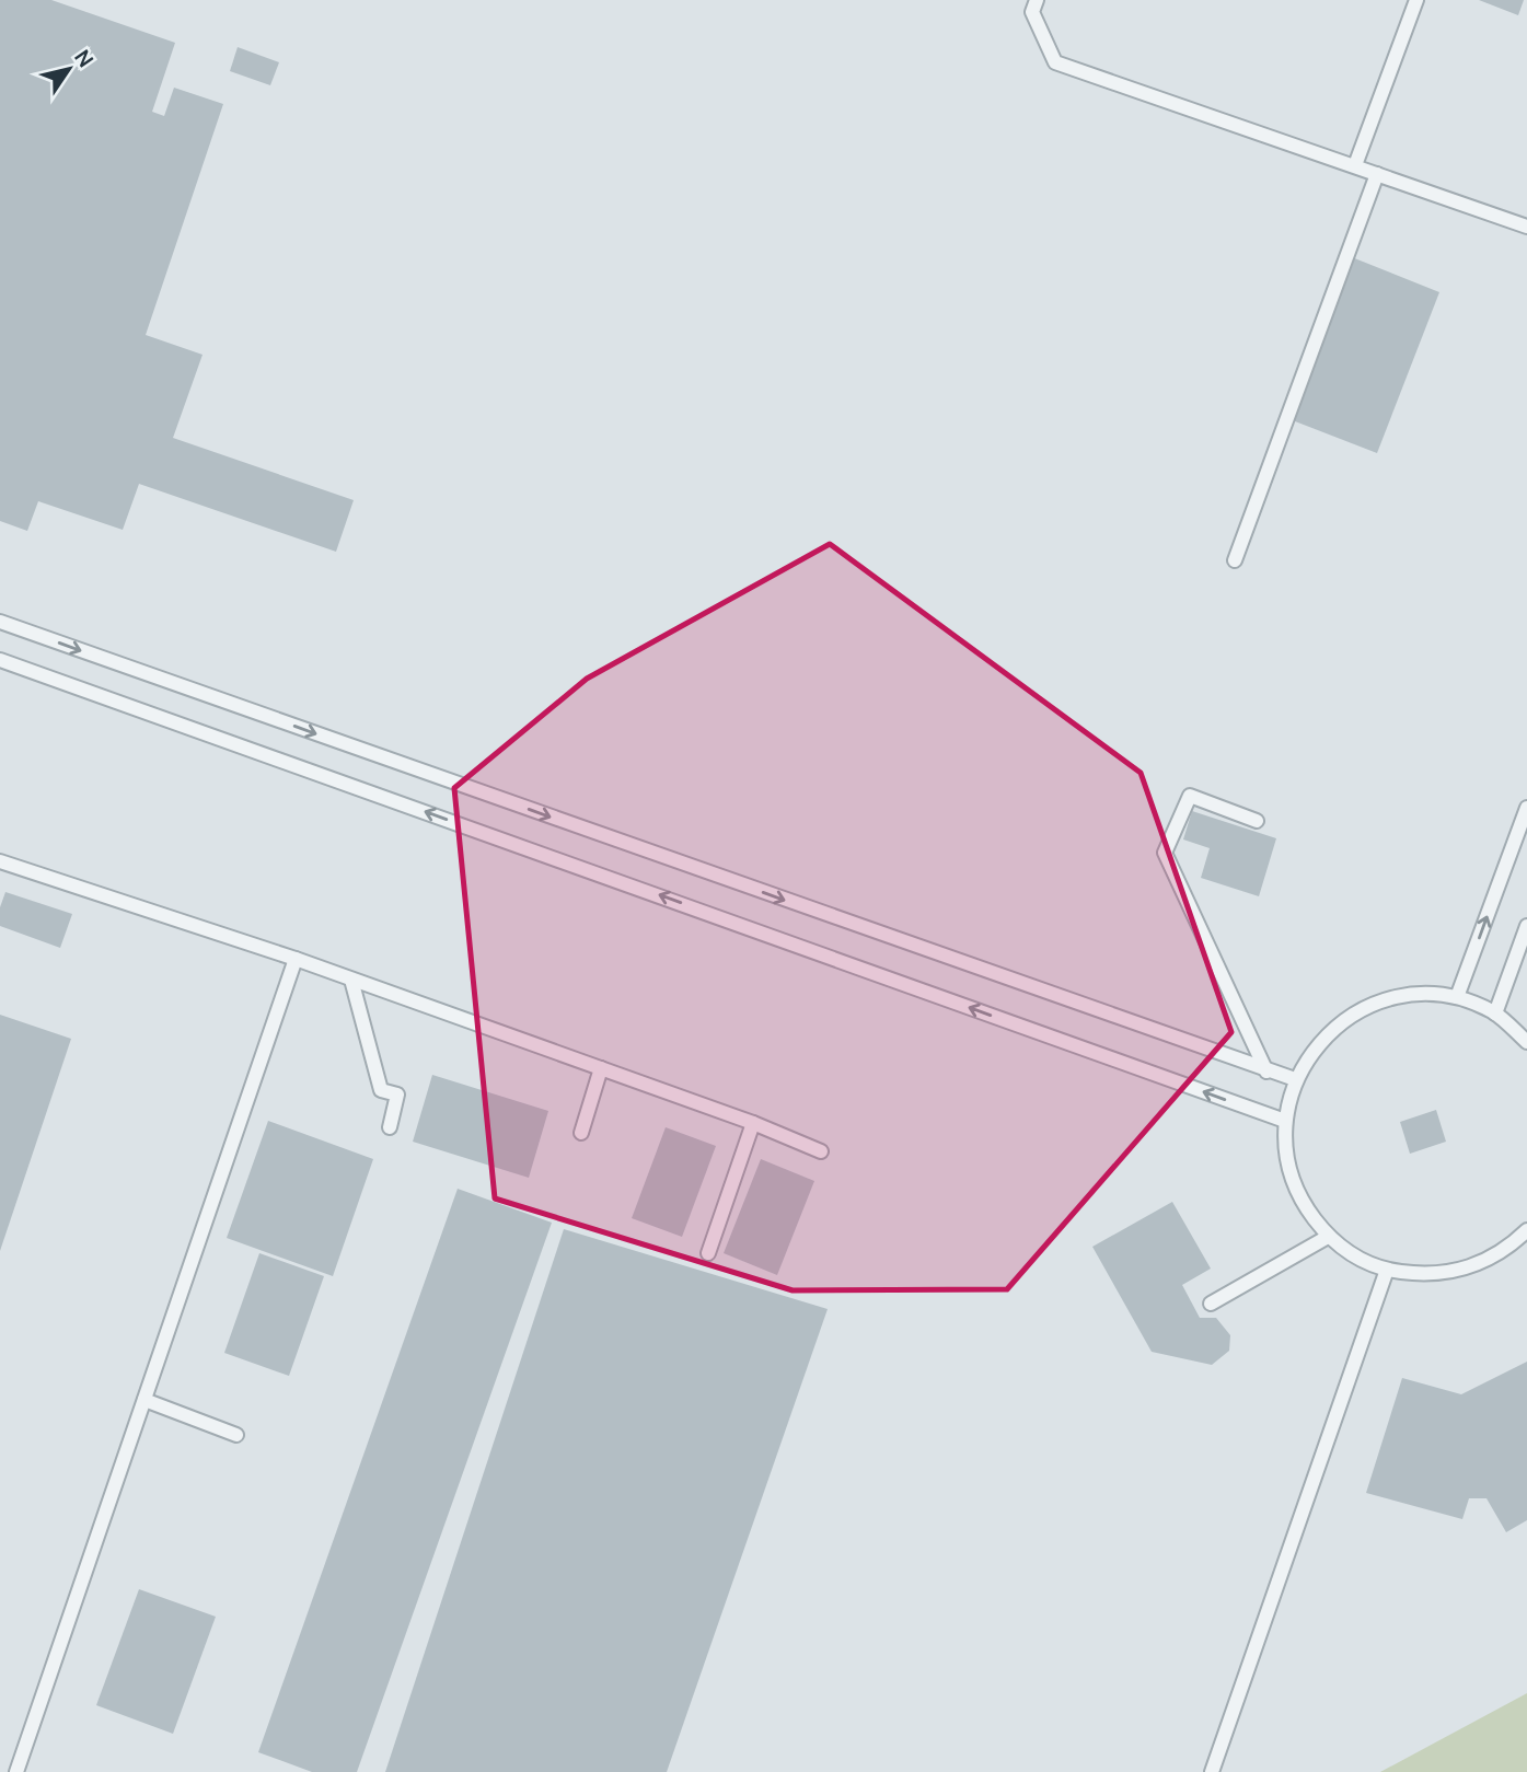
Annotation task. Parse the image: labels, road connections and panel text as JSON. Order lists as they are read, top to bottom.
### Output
{
  "north": "top right"
}
